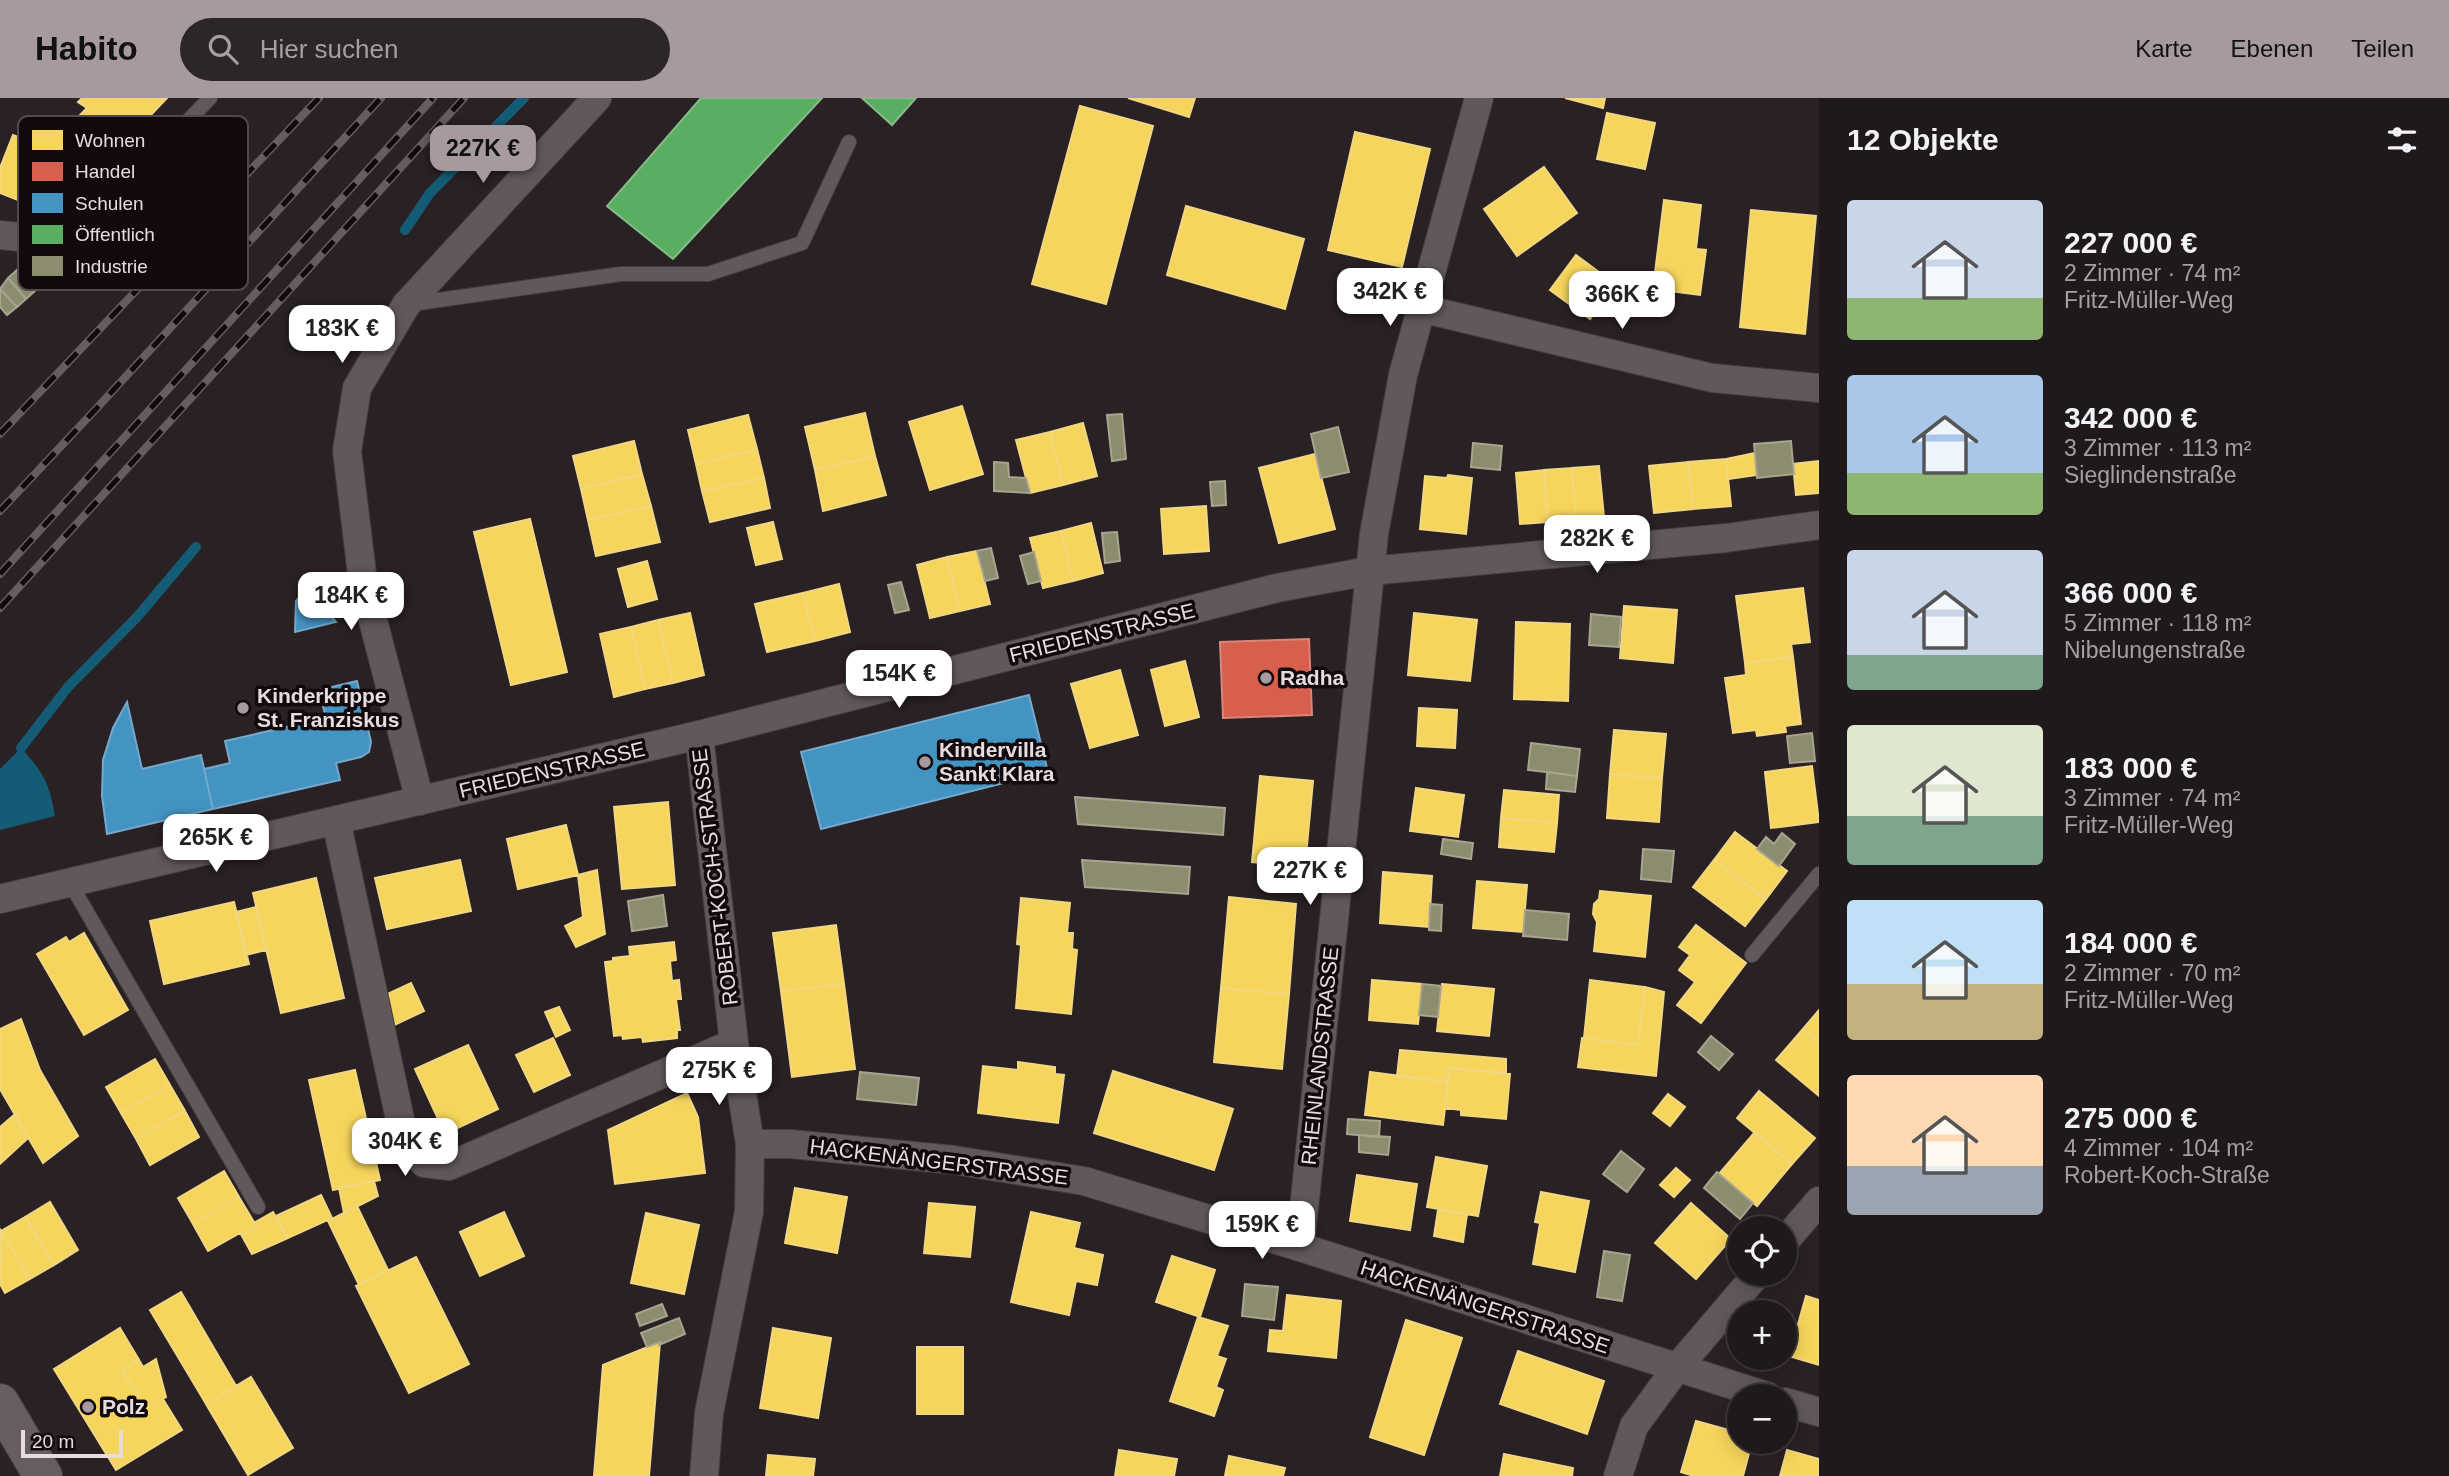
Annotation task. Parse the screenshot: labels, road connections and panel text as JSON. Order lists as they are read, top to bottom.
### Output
{
  "streets": {
    "street": [
      "FRIEDENSTRASSE",
      "ROBERT-KOCH-STRASSE",
      "RHEINLANDSTRASSE",
      "HACKENÄNGERSTRASSE"
    ]
  },
  "crossings": [
    ["FRIEDENSTRASSE", "ROBERT-KOCH-STRASSE"],
    ["FRIEDENSTRASSE", "RHEINLANDSTRASSE"],
    ["ROBERT-KOCH-STRASSE", "HACKENÄNGERSTRASSE"],
    ["RHEINLANDSTRASSE", "HACKENÄNGERSTRASSE"]
  ],
  "places": [
    "Radha",
    "Kinderkrippe St. Franziskus",
    "Kindervilla Sankt Klara",
    "Polz"
  ],
  "legend": [
    "Wohnen",
    "Handel",
    "Schulen",
    "Öffentlich",
    "Industrie"
  ],
  "scale_bar": "20 m",
  "page": {
    "header": "Habito",
    "search": "Hier suchen",
    "nav": ["Karte", "Ebenen", "Teilen"],
    "heading": "12 Objekte",
    "price": [
      "227K €",
      "342K €",
      "366K €",
      "183K €",
      "282K €",
      "184K €",
      "154K €",
      "265K €",
      "227K €",
      "275K €",
      "304K €",
      "159K €"
    ],
    "list": [
      {
        "name": "227 000 €",
        "note": "2 Zimmer · 74 m² · Fritz-Müller-Weg"
      },
      {
        "name": "342 000 €",
        "note": "3 Zimmer · 113 m² · Sieglindenstraße"
      },
      {
        "name": "366 000 €",
        "note": "5 Zimmer · 118 m² · Nibelungenstraße"
      },
      {
        "name": "183 000 €",
        "note": "3 Zimmer · 74 m² · Fritz-Müller-Weg"
      },
      {
        "name": "184 000 €",
        "note": "2 Zimmer · 70 m² · Fritz-Müller-Weg"
      },
      {
        "name": "275 000 €",
        "note": "4 Zimmer · 104 m² · Robert-Koch-Straße"
      }
    ],
    "map_buttons": ["+", "−"],
    "scale": "20 m"
  }
}
